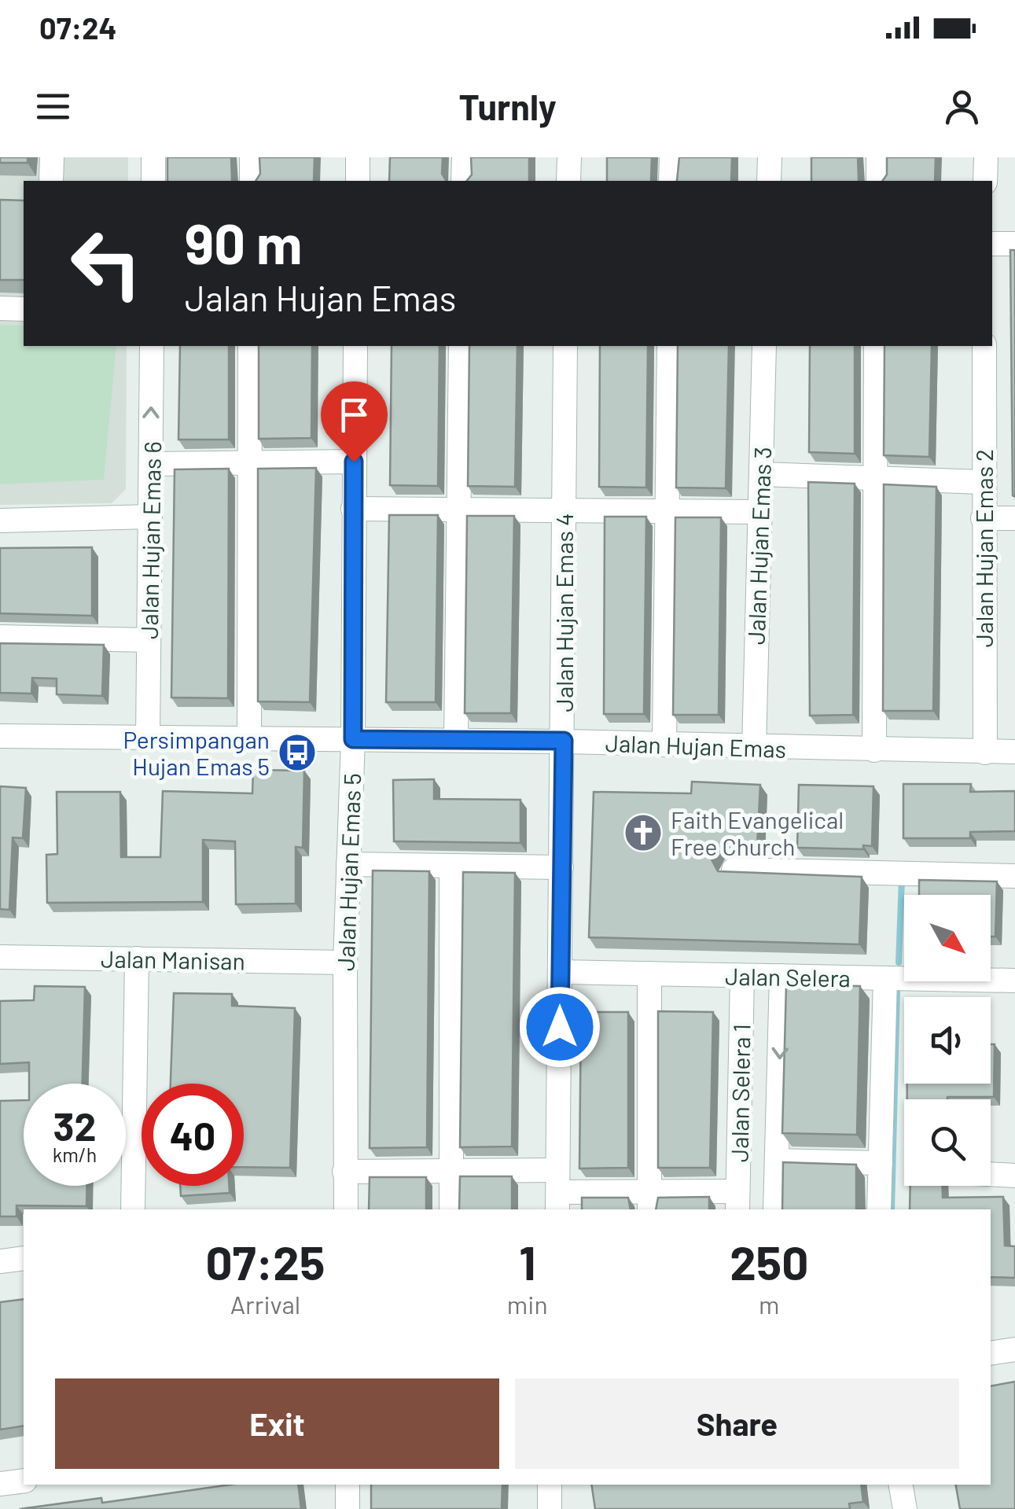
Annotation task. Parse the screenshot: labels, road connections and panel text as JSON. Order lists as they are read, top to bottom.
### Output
{
  "streets": {
    "street": [
      "Jalan Hujan Emas 6",
      "Jalan Hujan Emas 3",
      "Jalan Hujan Emas 2",
      "Jalan Hujan Emas 4",
      "Jalan Hujan Emas",
      "Jalan Hujan Emas 5",
      "Jalan Manisan",
      "Jalan Selera",
      "Jalan Selera 1"
    ]
  },
  "crossings": [
    ["Jalan Hujan Emas 6", "Jalan Hujan Emas"],
    ["Jalan Hujan Emas 3", "Jalan Hujan Emas"],
    ["Jalan Hujan Emas 2", "Jalan Hujan Emas"],
    ["Jalan Hujan Emas 4", "Jalan Hujan Emas"],
    ["Jalan Hujan Emas 4", "Jalan Selera"],
    ["Jalan Hujan Emas", "Jalan Hujan Emas 5"],
    ["Jalan Hujan Emas 5", "Jalan Manisan"],
    ["Jalan Selera", "Jalan Selera 1"]
  ],
  "places": {
    "bus stop": ["Persimpangan Hujan Emas 5"],
    "church": ["Faith Evangelical Free Church"]
  },
  "north": "bottom right",
  "page": {
    "status": "07:24",
    "header": "Turnly",
    "turn": ["90 m", "Jalan Hujan Emas"],
    "speed": "32 km/h",
    "limit": "40",
    "eta": [
      "07:25",
      "Arrival",
      "1",
      "min",
      "250",
      "m"
    ],
    "buttons": ["Exit", "Share"]
  }
}
